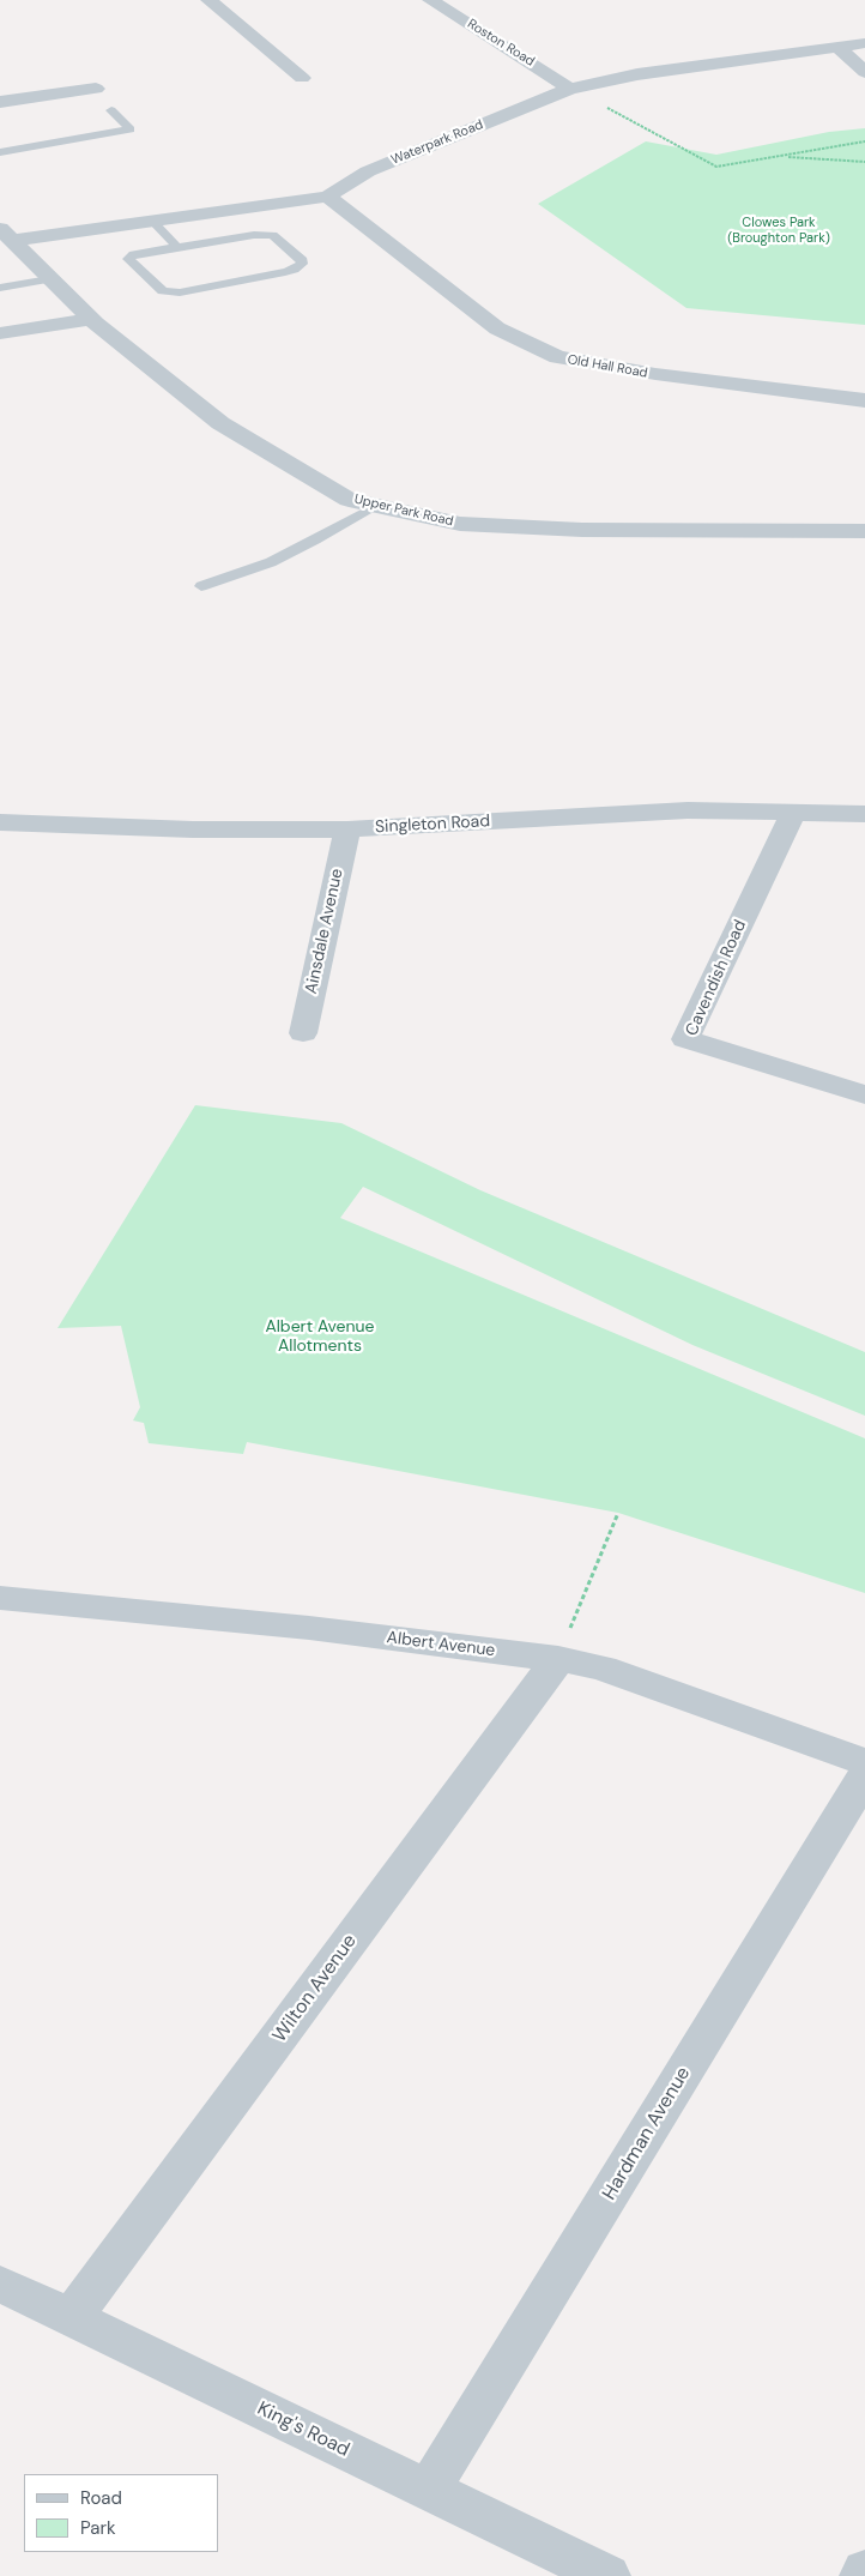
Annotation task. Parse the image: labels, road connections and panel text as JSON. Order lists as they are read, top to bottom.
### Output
{
  "streets": {
    "street": [
      "Roston Road",
      "Waterpark Road",
      "Old Hall Road",
      "Upper Park Road",
      "Singleton Road",
      "Ainsdale Avenue",
      "Cavendish Road",
      "Albert Avenue",
      "Wilton Avenue",
      "Hardman Avenue",
      "King's Road"
    ]
  },
  "crossings": [
    ["Roston Road", "Waterpark Road"],
    ["Waterpark Road", "Old Hall Road"],
    ["Waterpark Road", "Upper Park Road"],
    ["Singleton Road", "Ainsdale Avenue"],
    ["Singleton Road", "Cavendish Road"],
    ["Albert Avenue", "Wilton Avenue"],
    ["Wilton Avenue", "King's Road"],
    ["Hardman Avenue", "King's Road"]
  ],
  "parks": ["Clowes Park (Broughton Park)", "Albert Avenue Allotments"],
  "legend": ["Road", "Park"]
}
